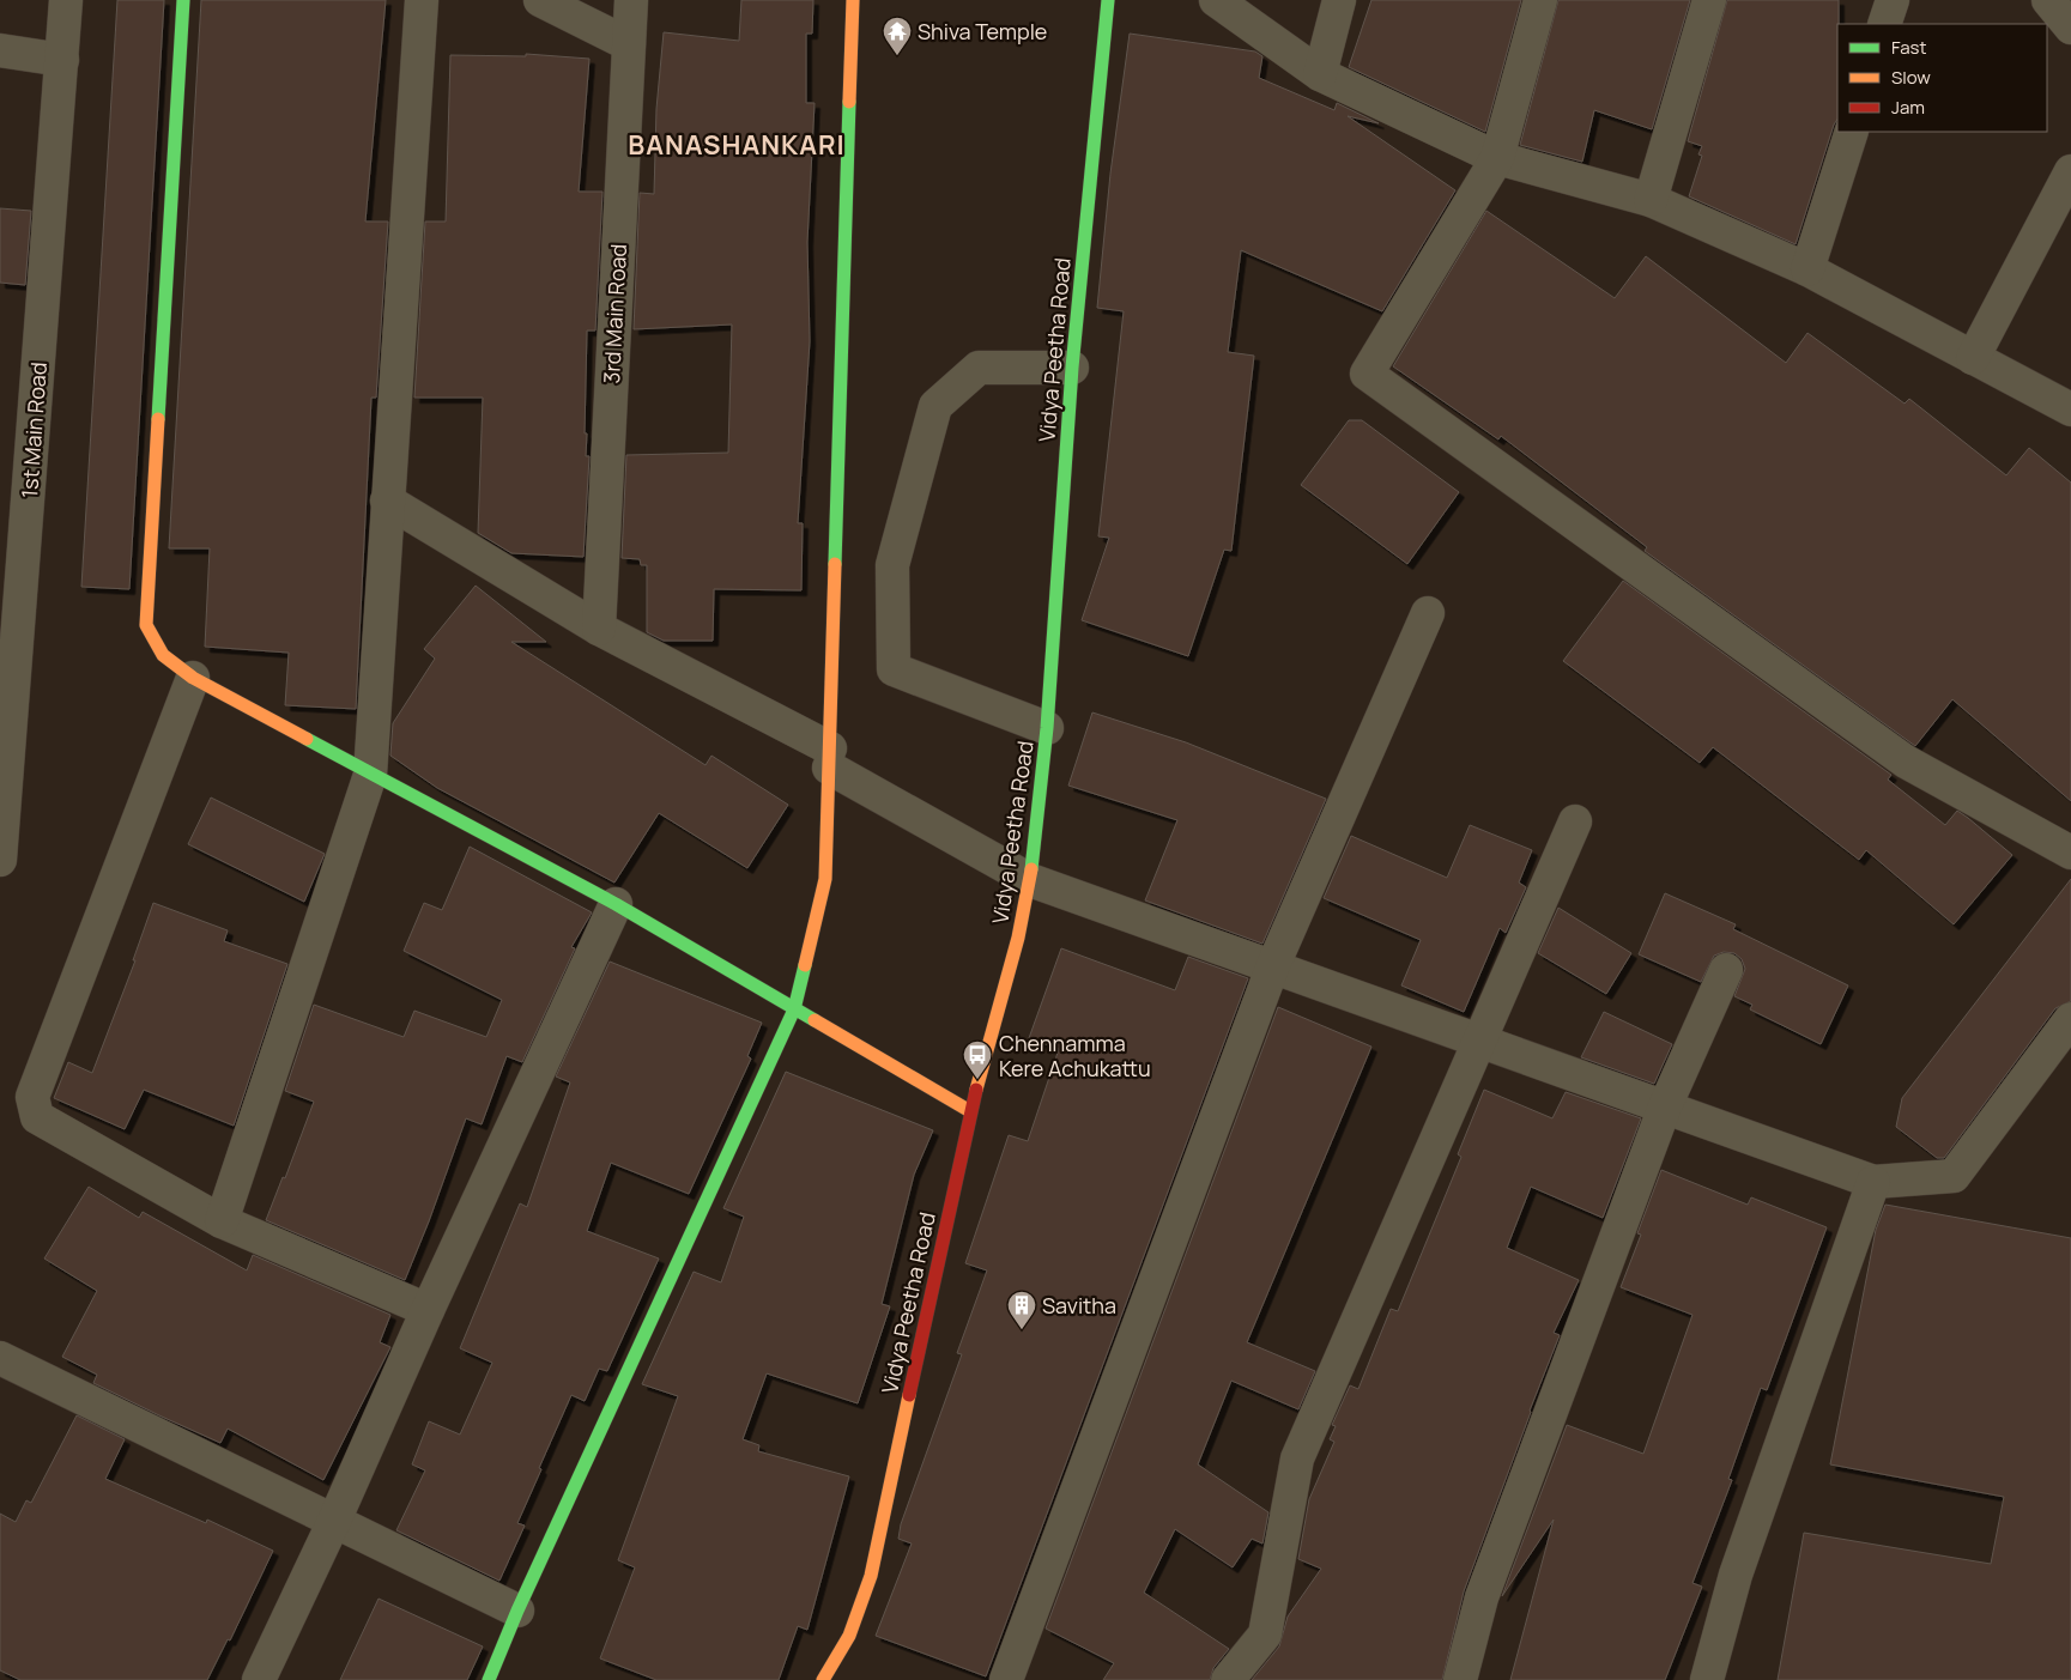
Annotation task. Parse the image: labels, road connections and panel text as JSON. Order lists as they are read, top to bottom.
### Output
{
  "streets": {
    "street": ["3rd Main Road", "Vidya Peetha Road", "1st Main Road"]
  },
  "districts": ["BANASHANKARI"],
  "places": {
    "temple": ["Shiva Temple"],
    "bus stop": ["Chennamma Kere Achukattu"],
    "building": ["Savitha"]
  },
  "legend": ["Fast", "Slow", "Jam"]
}
